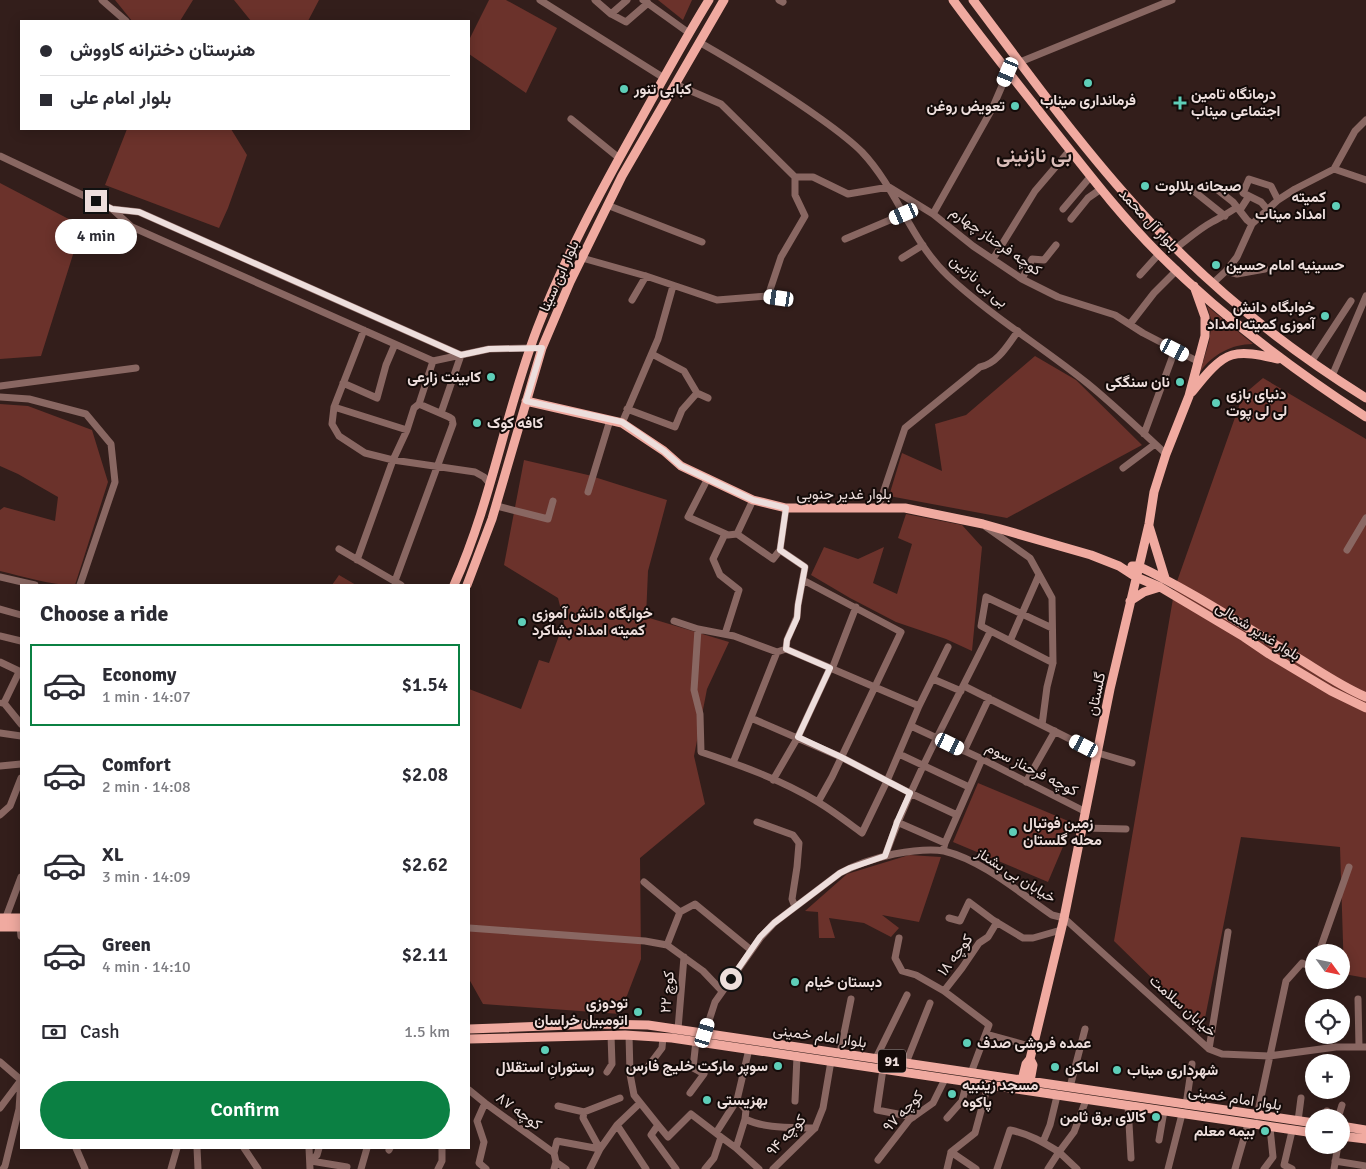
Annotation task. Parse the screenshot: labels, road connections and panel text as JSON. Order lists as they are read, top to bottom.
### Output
{
  "streets": {
    "main road": [
      "بلوار آل محمد",
      "بلوار ابن سینا",
      "بلوار غدیر جنوبی",
      "بلوار غدیر شمالی",
      "گلستان",
      "بلوار امام خمینی",
      "91"
    ],
    "street": [
      "کوچه فرحناز چهارم",
      "بی بی نازنین",
      "کوچه فرحناز سوم",
      "خیابان بی بشناز",
      "کوچه ۱۸",
      "کوچ ۲۲",
      "خیابان سلامت",
      "کوچه ۸۷",
      "کوچه ۹۷",
      "کوچه ۹۴"
    ]
  },
  "crossings": [
    ["بلوار آل محمد", "گلستان"],
    ["کوچه فرحناز چهارم", "بی بی نازنین"],
    ["کوچه فرحناز چهارم", "گلستان"],
    ["بلوار ابن سینا", "بی بی نازنین"],
    ["بلوار ابن سینا", "بلوار غدیر جنوبی"],
    ["بی بی نازنین", "گلستان"],
    ["بلوار غدیر جنوبی", "بلوار غدیر شمالی"],
    ["بلوار غدیر جنوبی", "گلستان"],
    ["بلوار غدیر شمالی", "گلستان"],
    ["گلستان", "کوچه فرحناز سوم"],
    ["گلستان", "خیابان بی بشناز"],
    ["گلستان", "خیابان سلامت"],
    ["گلستان", "بلوار امام خمینی"],
    ["خیابان بی بشناز", "خیابان سلامت"],
    ["خیابان بی بشناز", "بلوار امام خمینی"],
    ["کوچ ۲۲", "بلوار امام خمینی"],
    ["بلوار امام خمینی", "کوچه ۹۷"],
    ["بلوار امام خمینی", "کوچه ۹۴"]
  ],
  "districts": ["بی نازنینی"],
  "places": {
    "other": [
      "فرمانداری میناب",
      "کبابی تنور",
      "تعویض روغن",
      "صبحانه بلالوت",
      "کمیته امداد میناب",
      "حسینیه امام حسین",
      "خوابگاه دانش آموزی کمیته امداد",
      "کابینت زارعی",
      "نان سنگکی",
      "دنیای بازی لی لی پوت",
      "کافه کوک",
      "خوابگاه دانش آموزی کمیته امداد بشاکرد",
      "زمین فوتبال محله گلستان",
      "دبستان خیام",
      "تودوزی اتومبیل خراسان",
      "عمده فروشی صدف",
      "رستورانِ استقلال",
      "سوپر مارکت خلیج فارس",
      "اماکن",
      "شهرداری میناب",
      "مسجد زینبیه پاکوه",
      "بهزیستی",
      "کالای برق ثامن",
      "بیمه معلم"
    ],
    "health": ["درمانگاه تامین اجتماعی میناب"]
  },
  "north": "bottom right",
  "page": {
    "banner": ["هنرستان دخترانه کاووش", "بلوار امام علی"],
    "bubble": "4 min",
    "heading": "Choose a ride",
    "list": [
      {
        "name": "Economy",
        "note": "1 min · 14:07",
        "value": "$1.54"
      },
      {
        "name": "Comfort",
        "note": "2 min · 14:08",
        "value": "$2.08"
      },
      {
        "name": "XL",
        "note": "3 min · 14:09",
        "value": "$2.62"
      },
      {
        "name": "Green",
        "note": "4 min · 14:10",
        "value": "$2.11"
      }
    ],
    "map_buttons": ["+", "−"],
    "pay": ["Cash", "1.5 km"],
    "buttons": "Confirm"
  }
}
